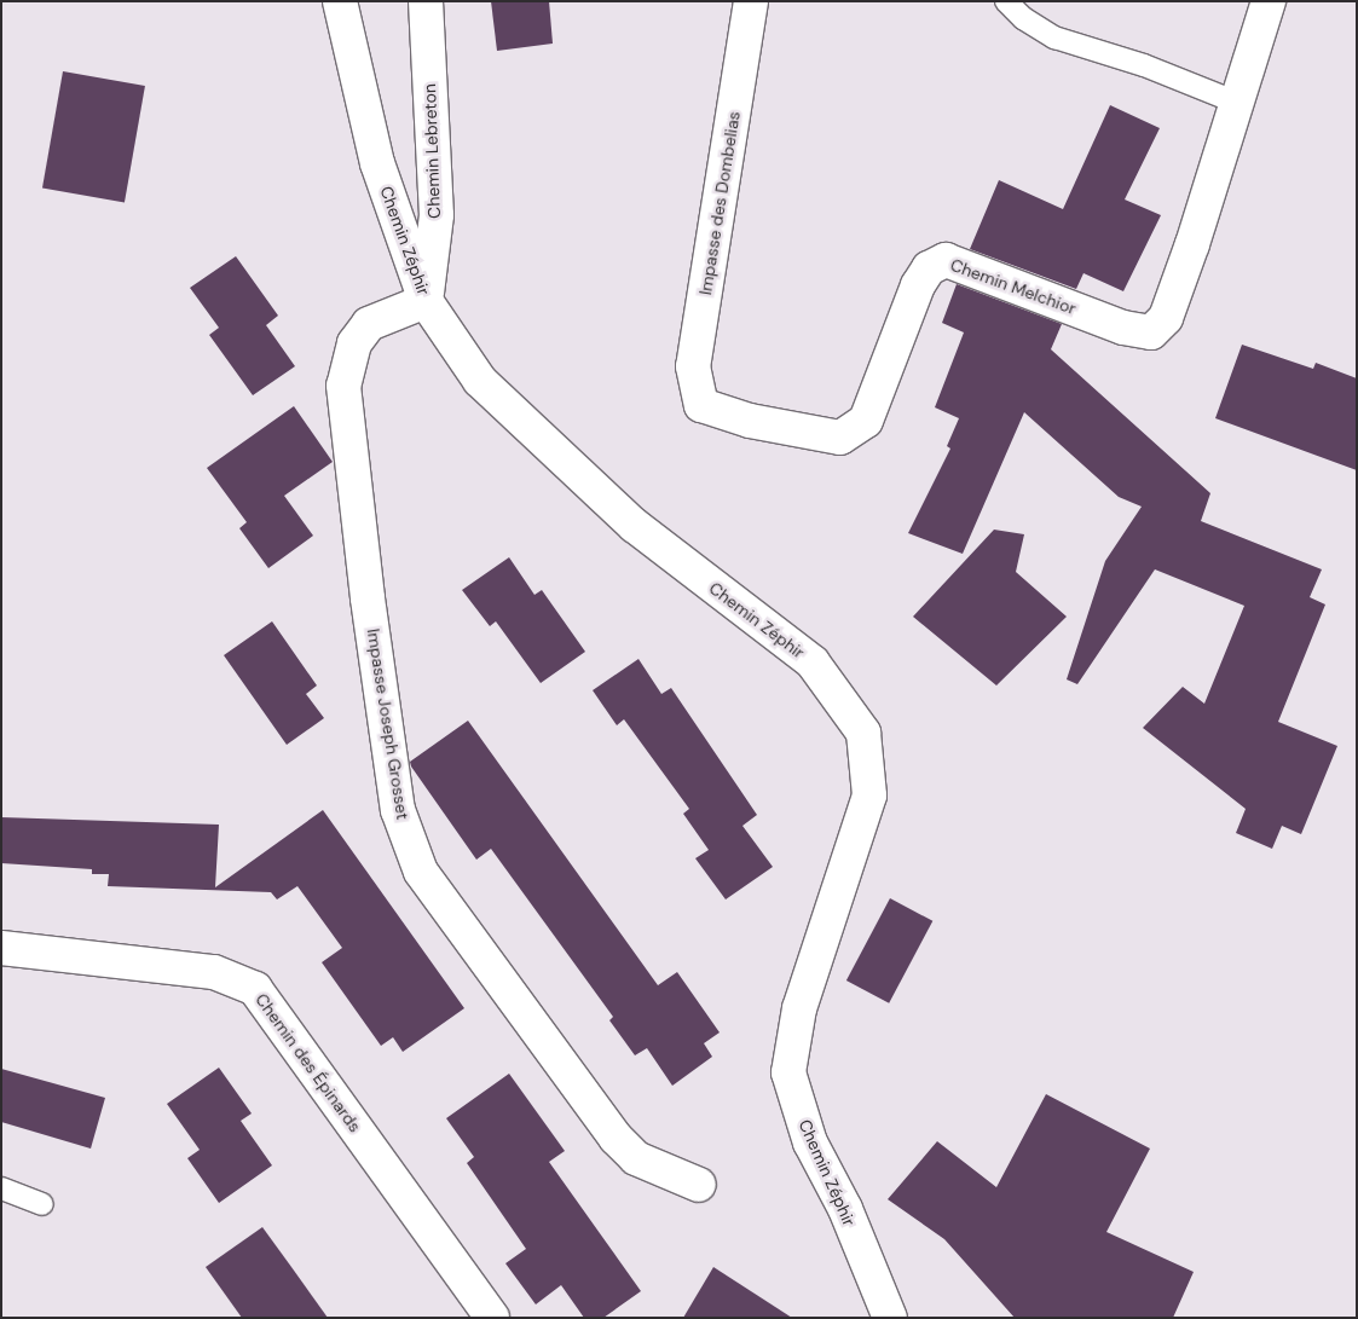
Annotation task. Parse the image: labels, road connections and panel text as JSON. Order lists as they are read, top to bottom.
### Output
{
  "streets": {
    "street": [
      "Chemin Lebreton",
      "Impasse des Dombelias",
      "Chemin Zéphir",
      "Chemin Melchior",
      "Impasse Joseph Grosset",
      "Chemin des Épinards"
    ]
  },
  "crossings": [
    ["Chemin Lebreton", "Chemin Zéphir"],
    ["Chemin Lebreton", "Impasse Joseph Grosset"],
    ["Impasse des Dombelias", "Chemin Melchior"],
    ["Chemin Zéphir", "Impasse Joseph Grosset"]
  ]
}
